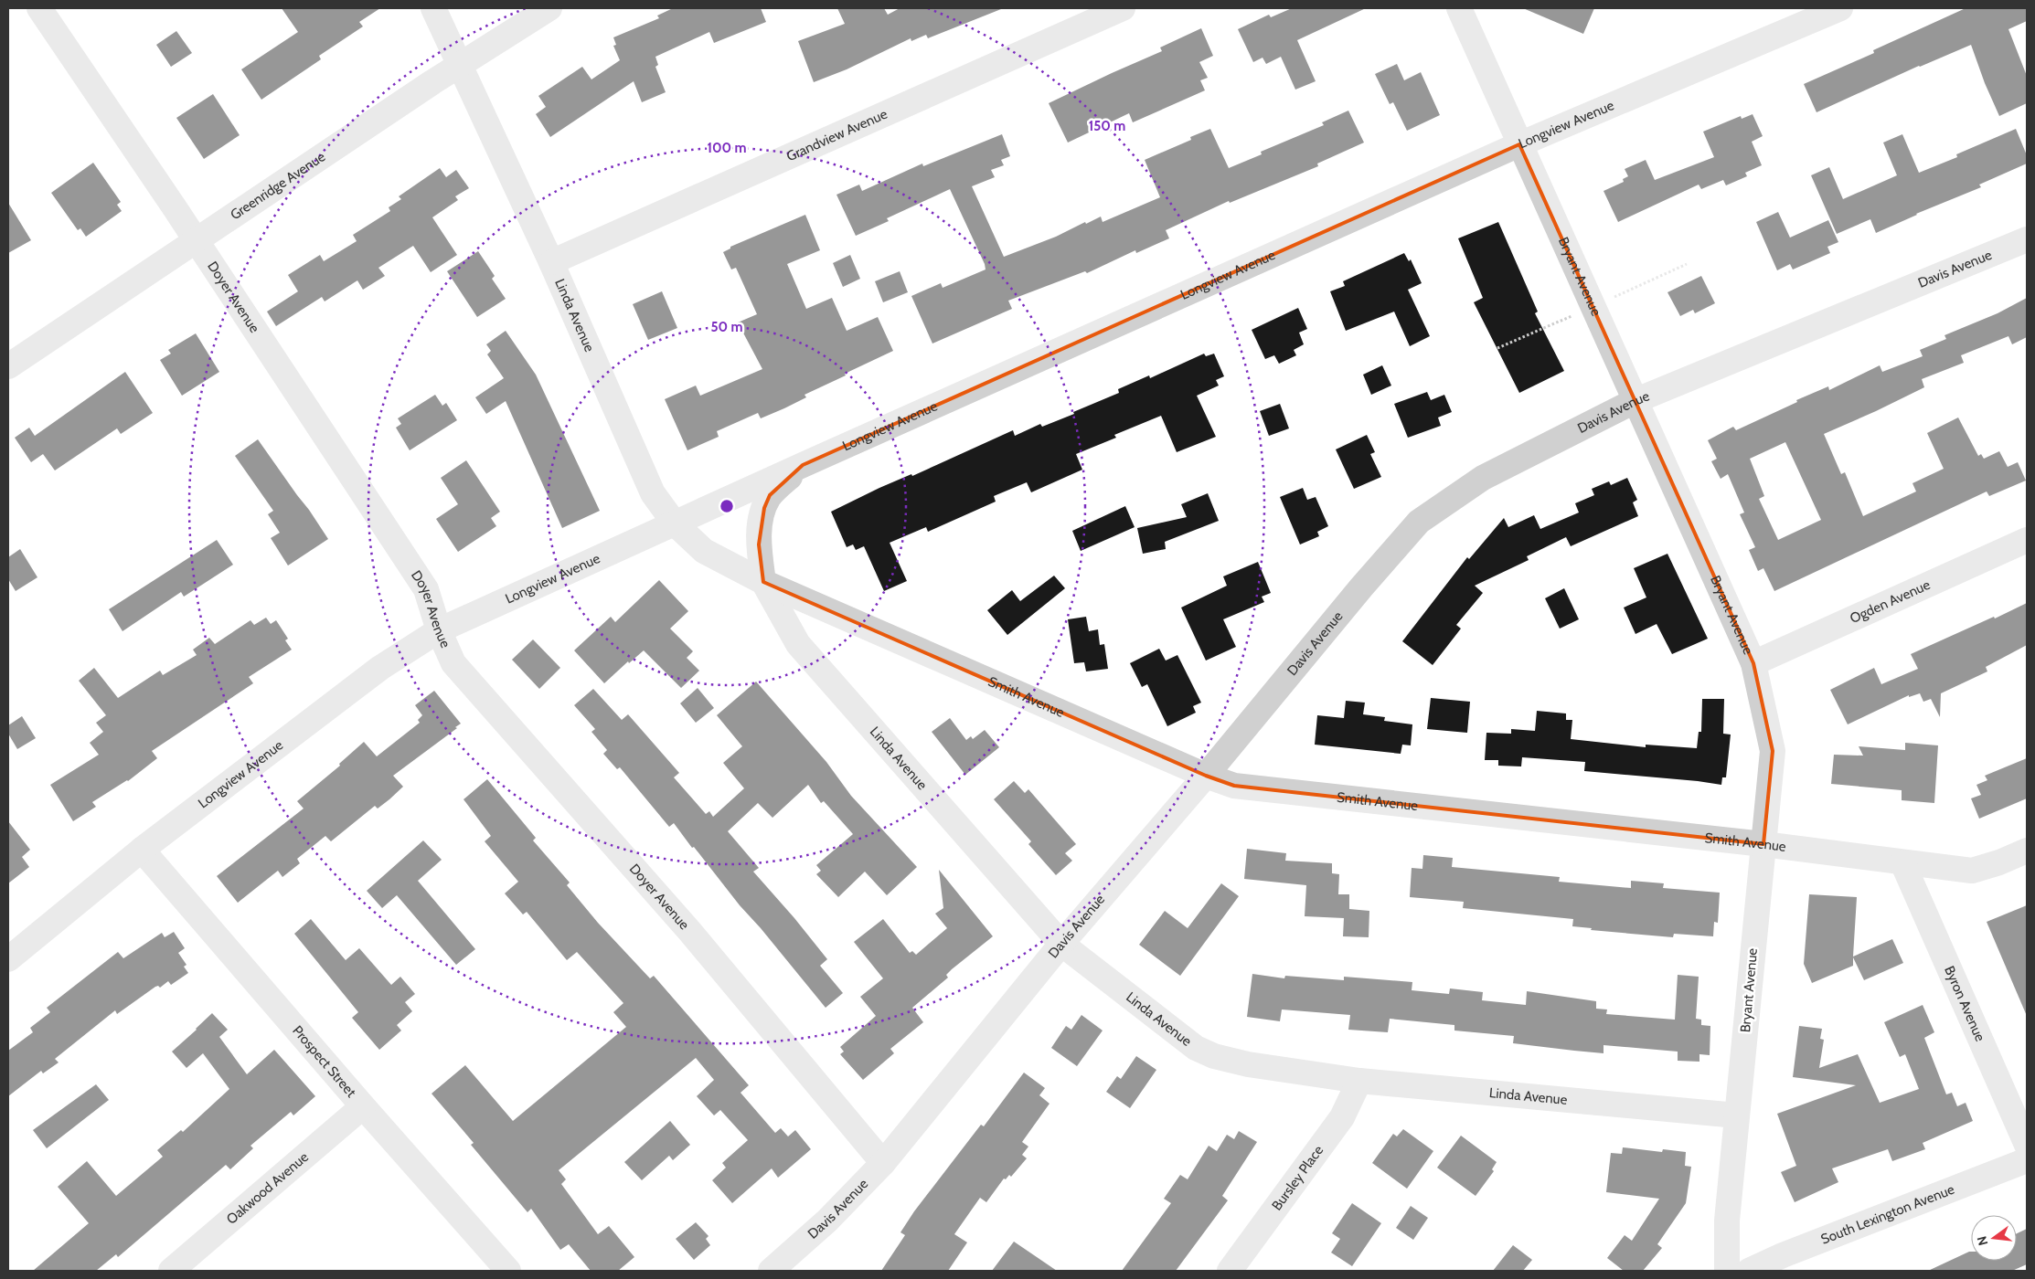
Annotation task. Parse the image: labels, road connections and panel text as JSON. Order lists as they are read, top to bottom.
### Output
{
  "streets": {
    "street": [
      "Longview Avenue",
      "Grandview Avenue",
      "Greenridge Avenue",
      "Davis Avenue",
      "Bryant Avenue",
      "Doyer Avenue",
      "Linda Avenue",
      "Ogden Avenue",
      "Smith Avenue",
      "Byron Avenue",
      "Prospect Street",
      "Bursley Place",
      "Oakwood Avenue",
      "South Lexington Avenue"
    ]
  },
  "crossings": [
    ["Longview Avenue", "Bryant Avenue"],
    ["Longview Avenue", "Doyer Avenue"],
    ["Longview Avenue", "Linda Avenue"],
    ["Longview Avenue", "Prospect Street"],
    ["Grandview Avenue", "Linda Avenue"],
    ["Greenridge Avenue", "Doyer Avenue"],
    ["Greenridge Avenue", "Linda Avenue"],
    ["Davis Avenue", "Bryant Avenue"],
    ["Davis Avenue", "Doyer Avenue"],
    ["Davis Avenue", "Linda Avenue"],
    ["Davis Avenue", "Smith Avenue"],
    ["Bryant Avenue", "Linda Avenue"],
    ["Bryant Avenue", "Ogden Avenue"],
    ["Bryant Avenue", "Smith Avenue"],
    ["Linda Avenue", "Smith Avenue"],
    ["Linda Avenue", "Bursley Place"],
    ["Smith Avenue", "Byron Avenue"],
    ["Prospect Street", "Oakwood Avenue"]
  ],
  "north": "left",
  "rings": ["150 m", "100 m", "50 m"]
}
